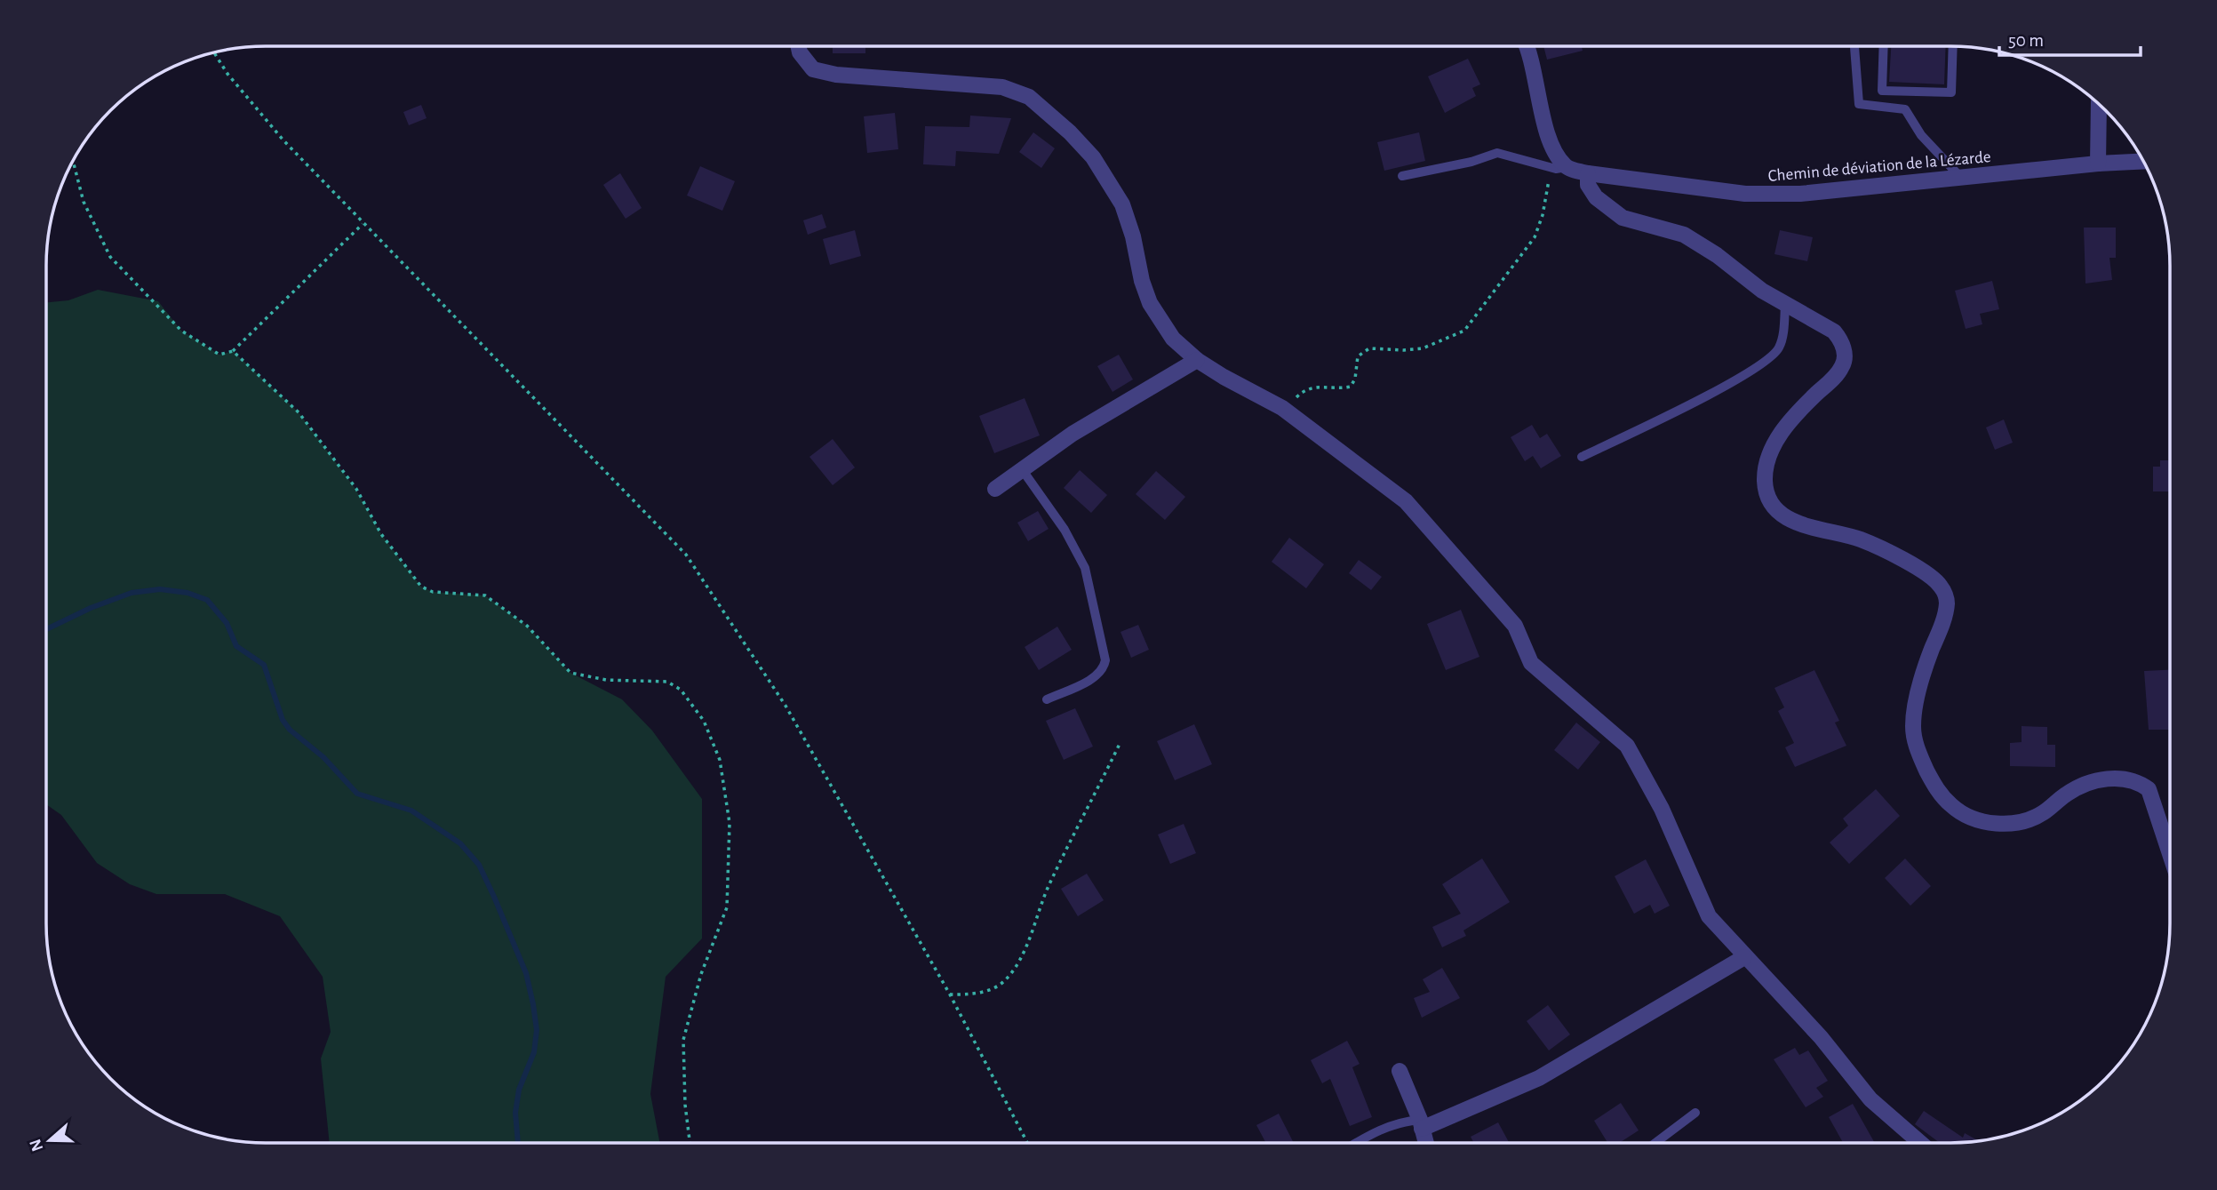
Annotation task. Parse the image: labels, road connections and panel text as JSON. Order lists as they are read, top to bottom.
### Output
{
  "streets": {
    "street": ["Chemin de déviation de la Lézarde"]
  },
  "scale_bar": "50 m",
  "north": "left"
}
